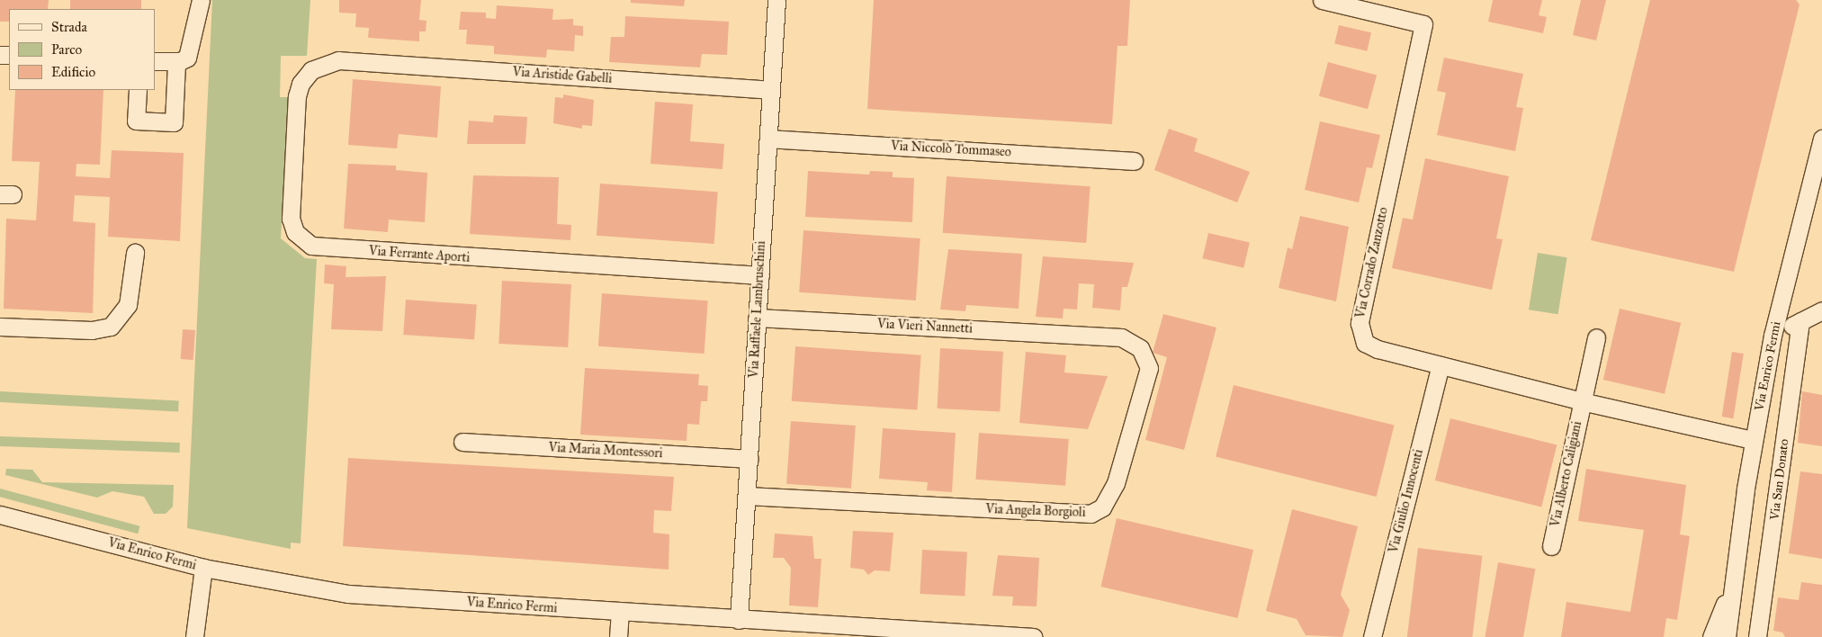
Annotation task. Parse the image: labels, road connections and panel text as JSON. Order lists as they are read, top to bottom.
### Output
{
  "streets": {
    "street": [
      "Via Aristide Gabelli",
      "Via Niccolò Tommaseo",
      "Via Ferrante Aporti",
      "Via Corrado Zanzotto",
      "Via Raffaele Lambruschini",
      "Via Vieri Nannetti",
      "Via Enrico Fermi",
      "Via Maria Montessori",
      "Via Alberto Caligiani",
      "Via San Donato",
      "Via Giulio Innocenti",
      "Via Angela Borgioli"
    ]
  },
  "crossings": [
    ["Via Aristide Gabelli", "Via Ferrante Aporti"],
    ["Via Aristide Gabelli", "Via Raffaele Lambruschini"],
    ["Via Niccolò Tommaseo", "Via Raffaele Lambruschini"],
    ["Via Ferrante Aporti", "Via Raffaele Lambruschini"],
    ["Via Corrado Zanzotto", "Via Enrico Fermi"],
    ["Via Corrado Zanzotto", "Via Alberto Caligiani"],
    ["Via Corrado Zanzotto", "Via Giulio Innocenti"],
    ["Via Raffaele Lambruschini", "Via Vieri Nannetti"],
    ["Via Raffaele Lambruschini", "Via Enrico Fermi"],
    ["Via Raffaele Lambruschini", "Via Maria Montessori"],
    ["Via Raffaele Lambruschini", "Via Angela Borgioli"],
    ["Via Vieri Nannetti", "Via Angela Borgioli"]
  ],
  "legend": ["Strada", "Parco", "Edificio"]
}
